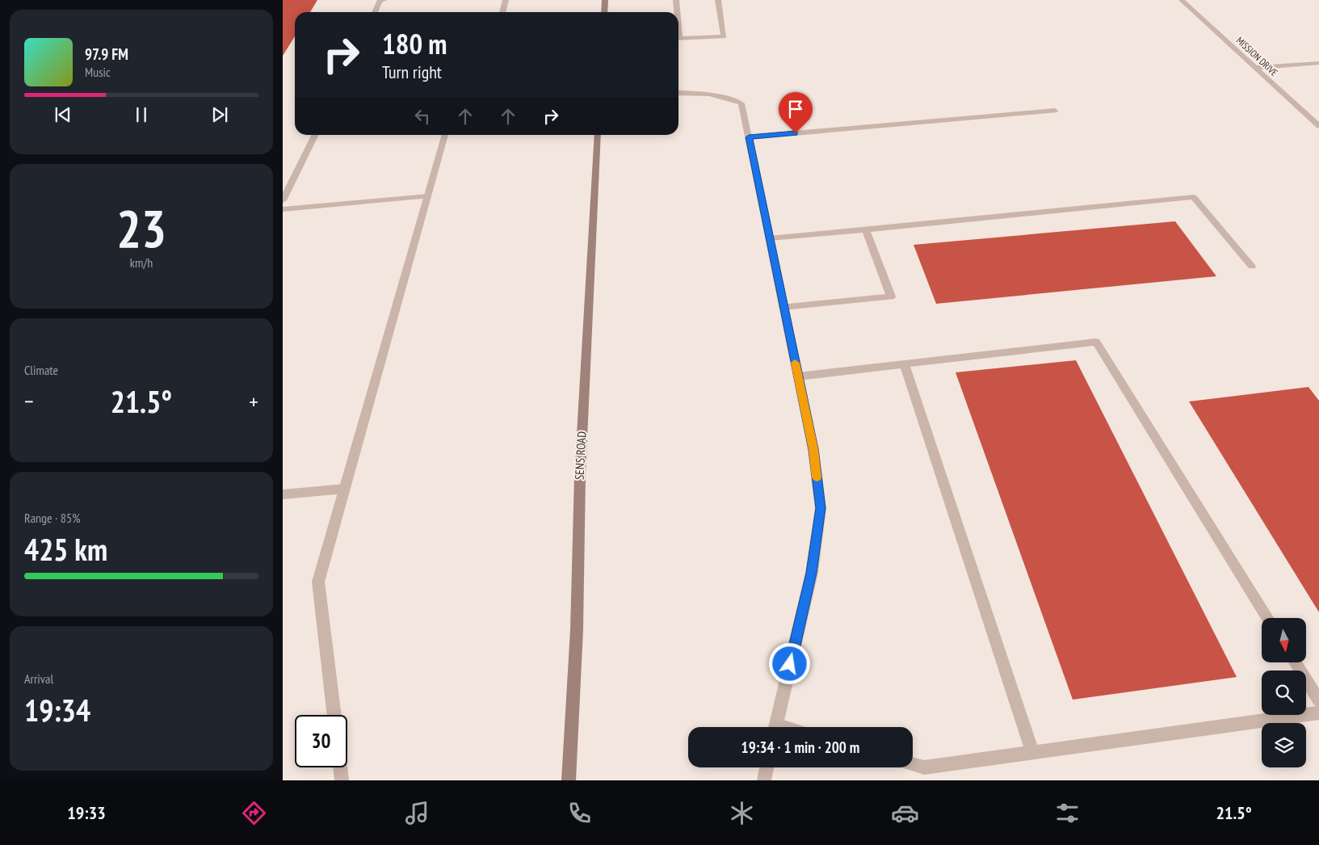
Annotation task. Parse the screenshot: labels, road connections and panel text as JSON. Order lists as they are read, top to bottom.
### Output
{
  "streets": {
    "main road": ["SENS ROAD"],
    "street": ["MISSION DRIVE"]
  },
  "north": "bottom",
  "page": {
    "turn": ["180 m", "Turn right"],
    "song": ["97.9 FM", "Music"],
    "tile": [
      ["23", "km/h"],
      "Climate",
      ["Range · 85%", "425 km"],
      ["Arrival", "19:34"]
    ],
    "heat": ["−", "21.5°", "+"],
    "limit": "30",
    "trip": "19:34 · 1 min · 200 m",
    "tabs": ["19:33", "21.5°"]
  }
}
